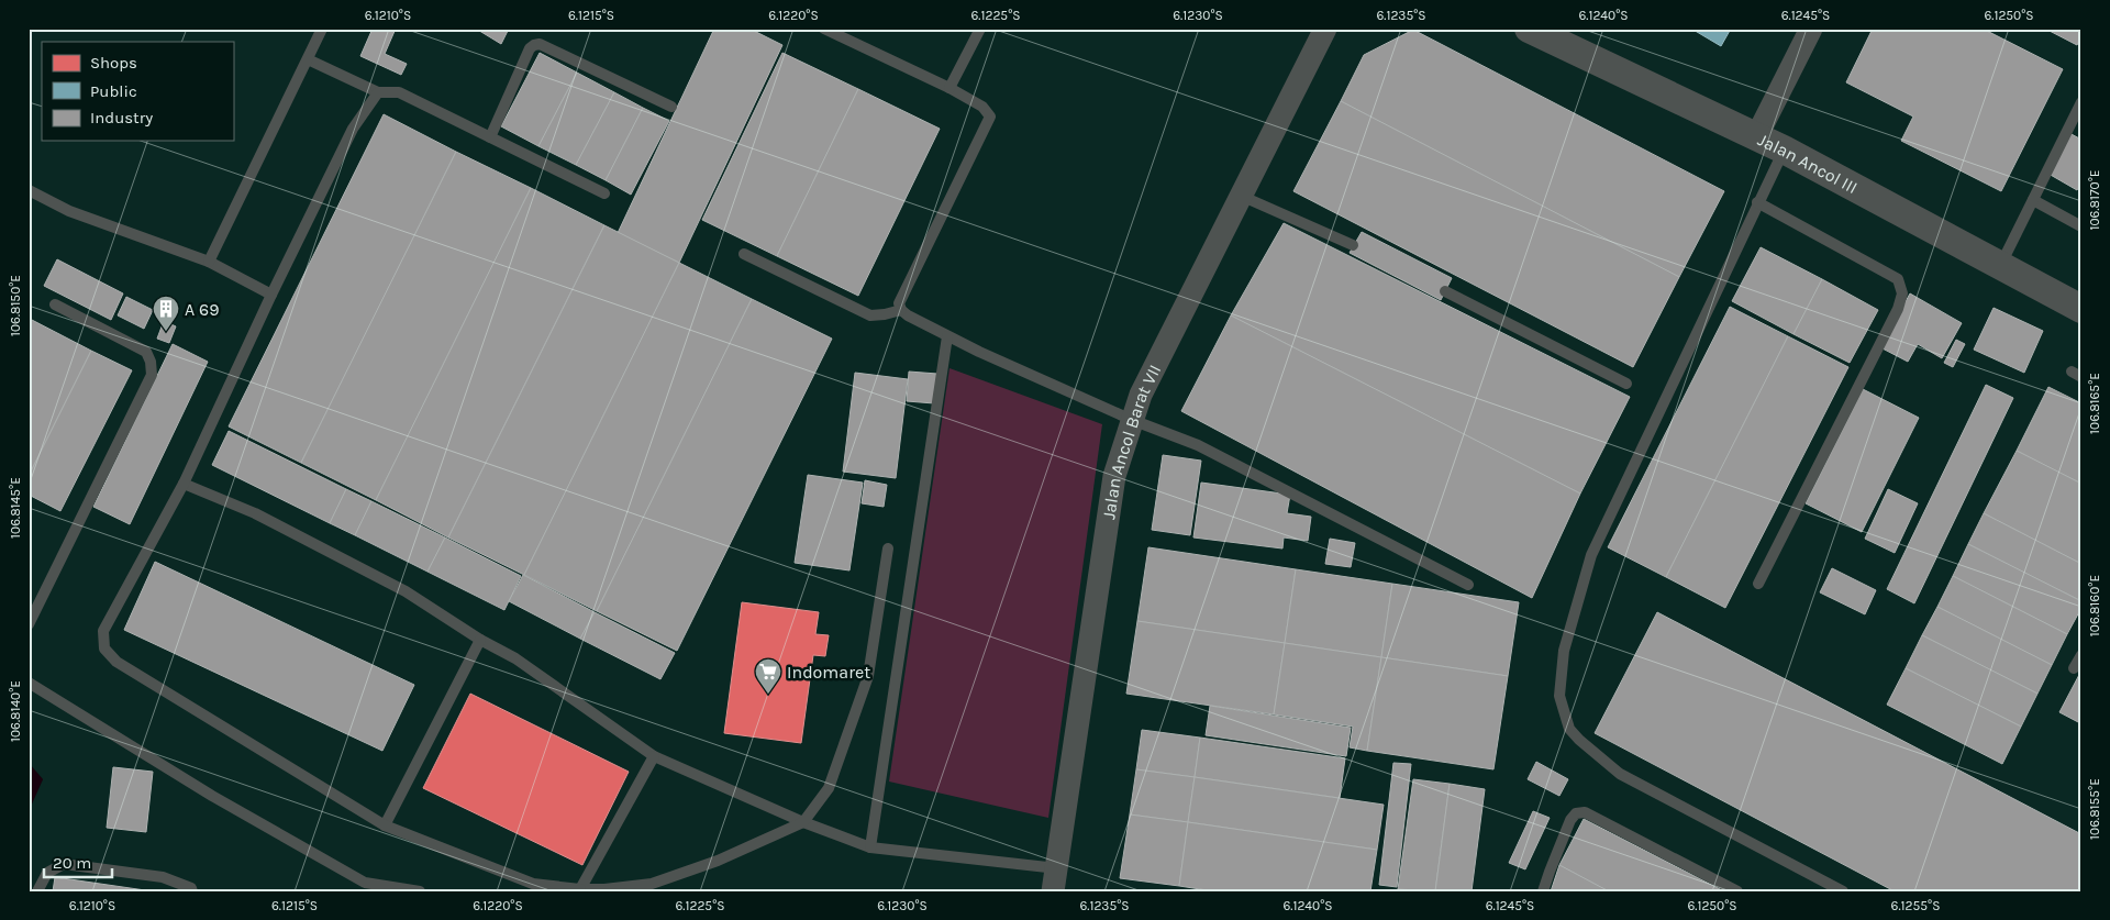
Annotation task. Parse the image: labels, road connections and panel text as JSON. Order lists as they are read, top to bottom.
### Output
{
  "streets": {
    "street": ["Jalan Ancol III", "Jalan Ancol Barat VII"]
  },
  "places": {
    "building": ["A 69"],
    "supermarket": ["Indomaret"]
  },
  "legend": ["Shops", "Public", "Industry"],
  "scale_bar": "20 m",
  "coordinates": [
    "6.1210°S",
    "6.1215°S",
    "6.1220°S",
    "6.1225°S",
    "6.1230°S",
    "6.1235°S",
    "6.1240°S",
    "6.1245°S",
    "6.1250°S",
    "106.8170°E",
    "106.8150°E",
    "106.8165°E",
    "106.8145°E",
    "106.8160°E",
    "106.8140°E",
    "106.8155°E",
    "6.1255°S"
  ]
}
